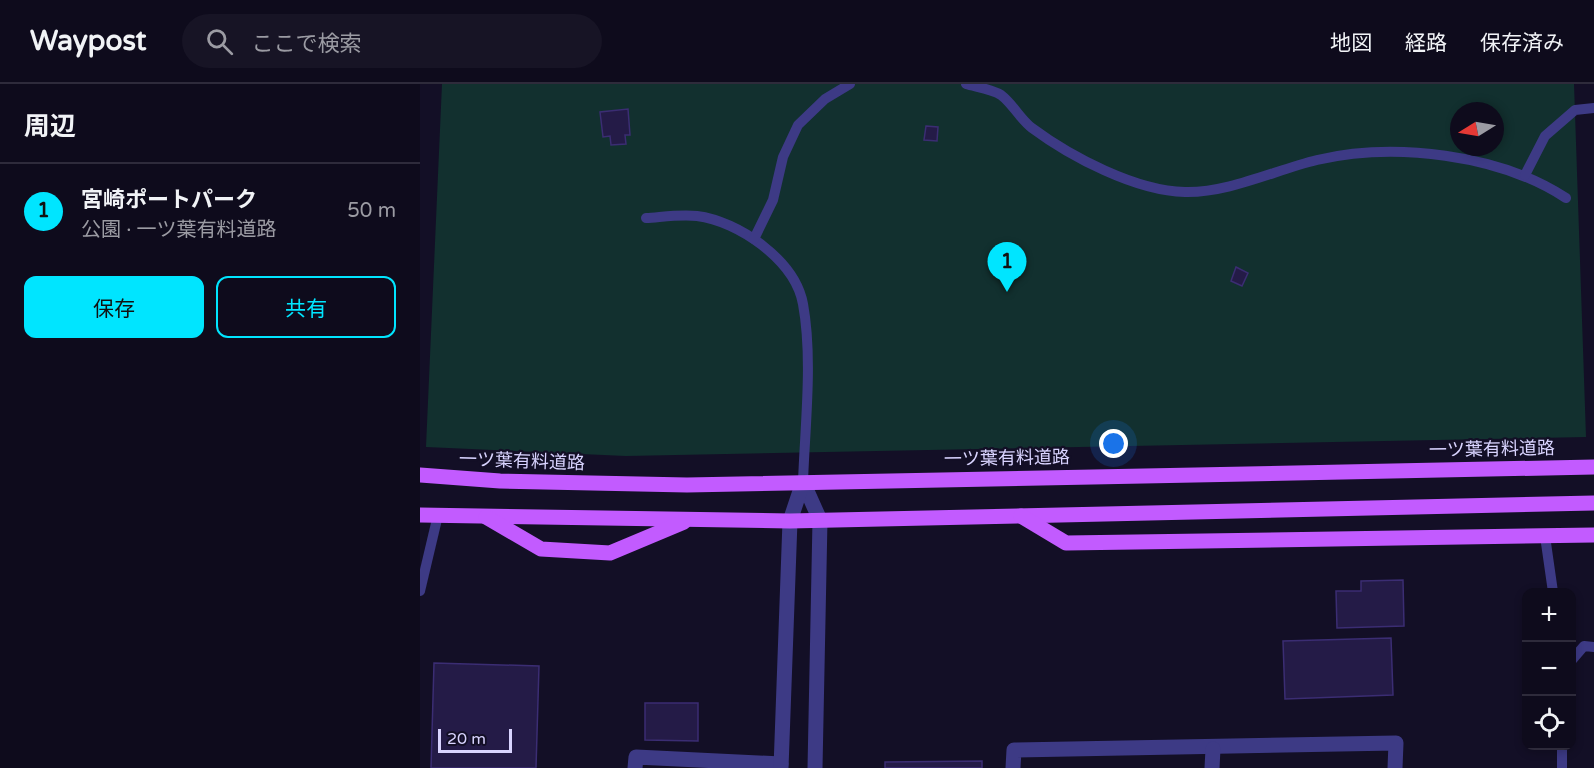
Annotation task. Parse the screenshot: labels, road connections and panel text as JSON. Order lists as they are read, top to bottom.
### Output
{
  "streets": {
    "main road": ["一ツ葉有料道路"]
  },
  "scale_bar": "20 m",
  "north": "left",
  "page": {
    "header": "Waypost",
    "search": "ここで検索",
    "nav": ["地図", "経路", "保存済み"],
    "heading": "周辺",
    "list": [
      {
        "mark": "1",
        "name": "宮崎ポートパーク",
        "note": "公園 · 一ツ葉有料道路",
        "value": "50 m"
      }
    ],
    "pins": "1",
    "buttons": ["保存", "共有"],
    "map_buttons": ["+", "−"],
    "scale": "20 m"
  }
}
